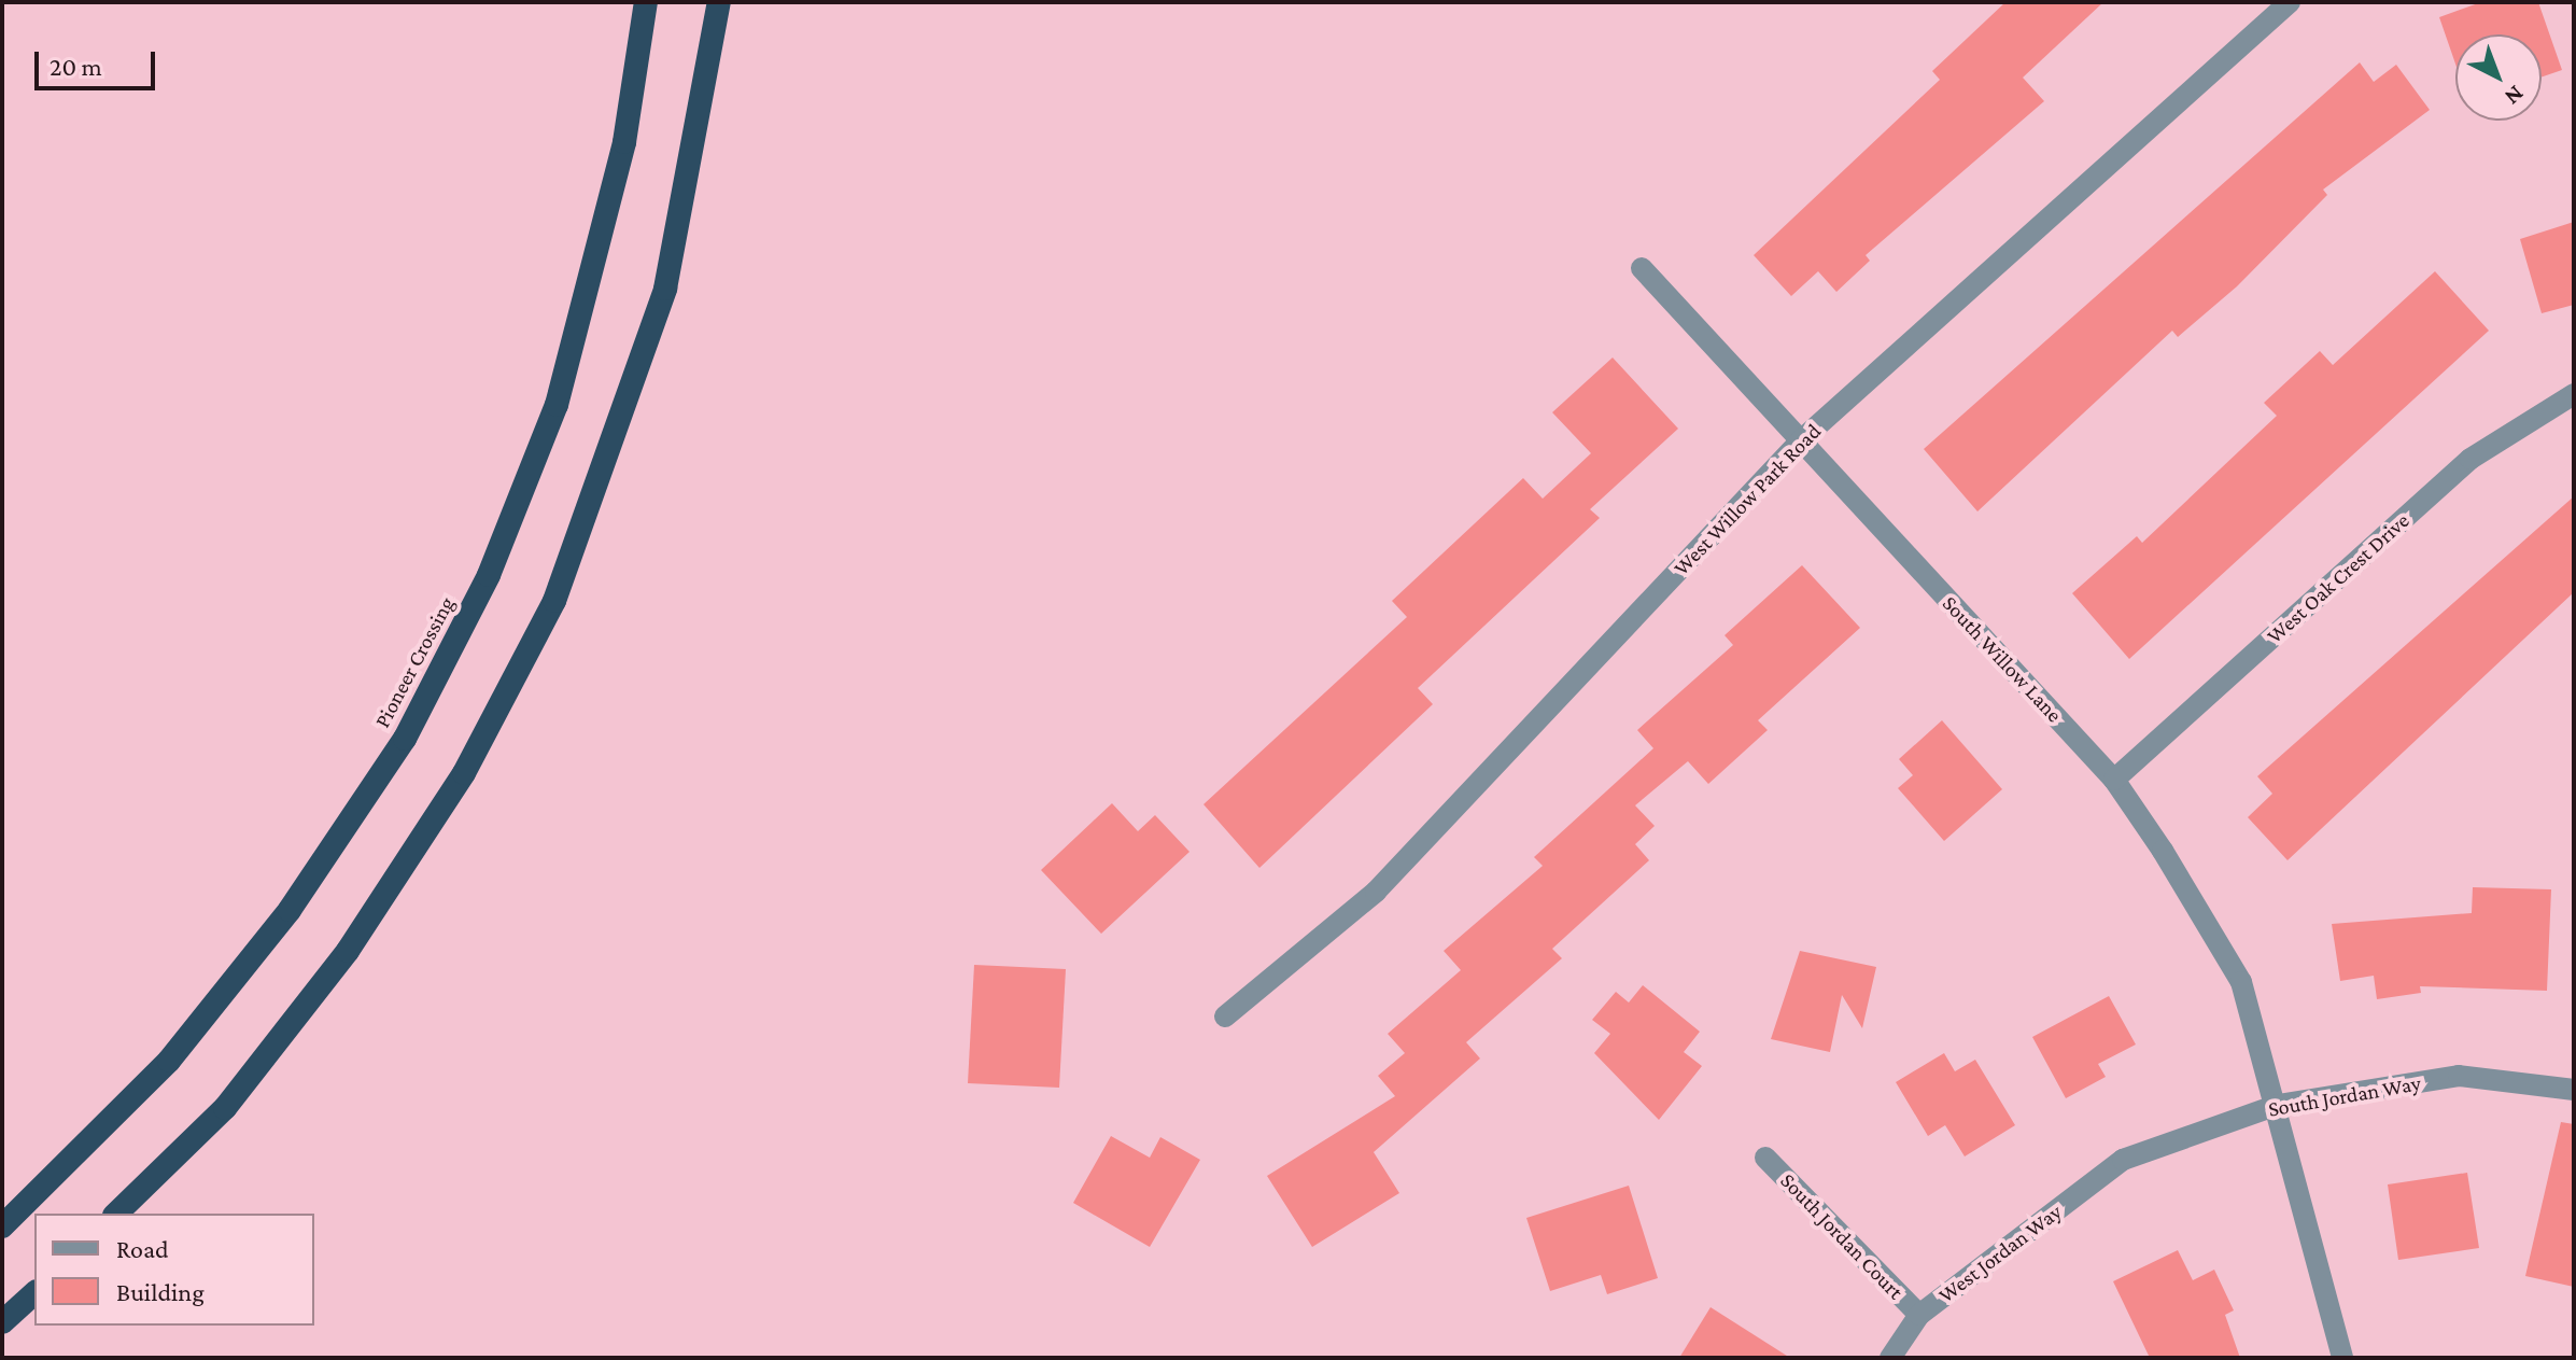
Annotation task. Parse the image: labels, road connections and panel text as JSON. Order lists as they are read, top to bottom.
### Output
{
  "streets": {
    "highway": ["Pioneer Crossing"],
    "street": [
      "West Willow Park Road",
      "West Oak Crest Drive",
      "South Willow Lane",
      "South Jordan Way",
      "South Jordan Court",
      "West Jordan Way"
    ]
  },
  "crossings": [
    ["West Willow Park Road", "South Willow Lane"],
    ["West Oak Crest Drive", "South Willow Lane"],
    ["South Willow Lane", "South Jordan Way"],
    ["South Jordan Way", "West Jordan Way"],
    ["South Jordan Court", "West Jordan Way"]
  ],
  "legend": ["Road", "Building"],
  "scale_bar": "20 m",
  "north": "bottom right"
}
